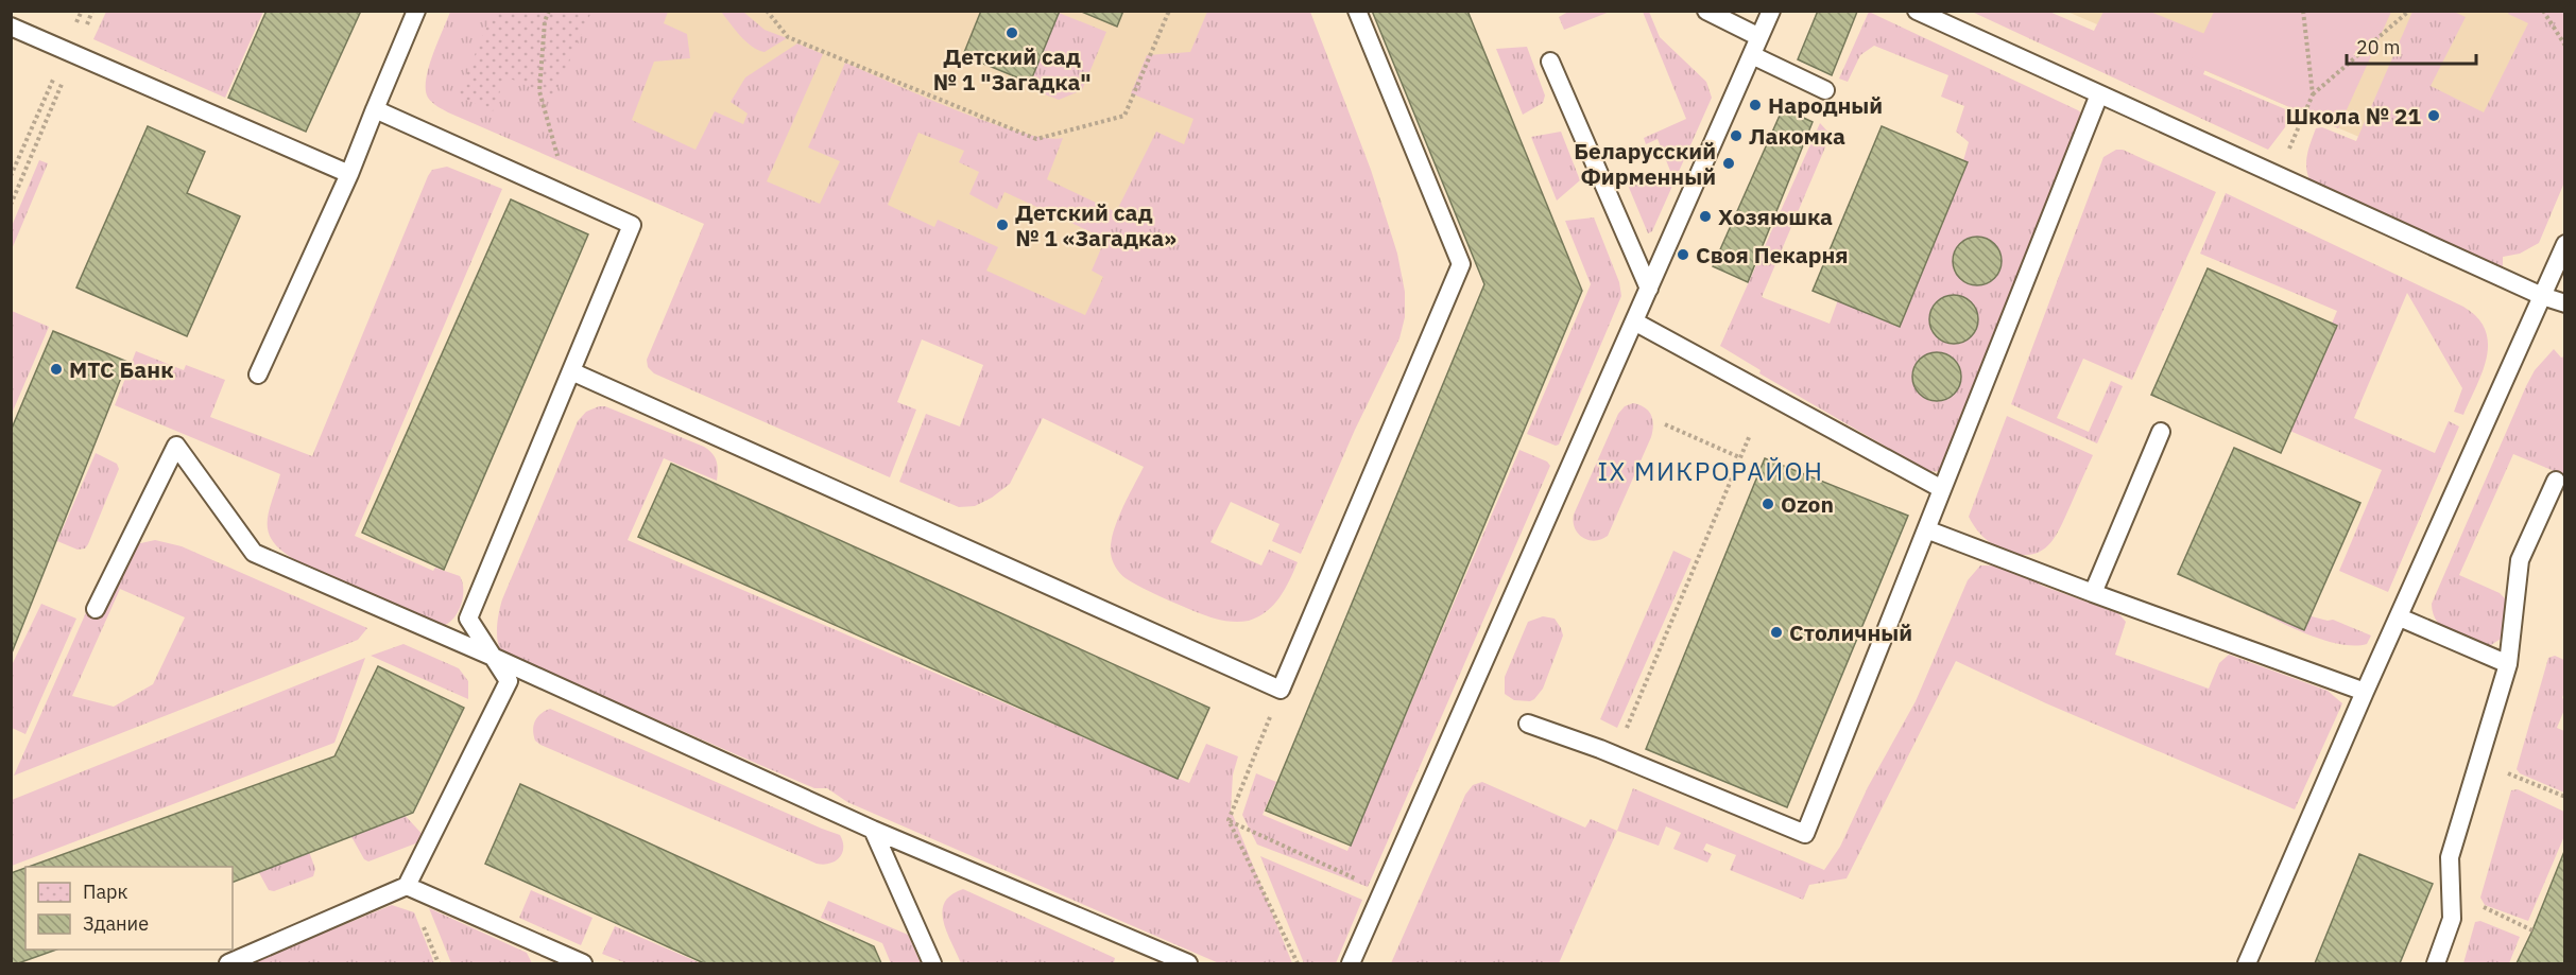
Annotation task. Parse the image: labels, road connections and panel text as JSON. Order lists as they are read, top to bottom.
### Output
{
  "districts": ["IX МИКРОРАЙОН"],
  "places": [
    "Детский сад № 1 \"Загадка\"",
    "Народный",
    "Школа № 21",
    "Лакомка",
    "Беларусский Фирменный",
    "Хозяюшка",
    "Детский сад № 1 «Загадка»",
    "Своя Пекарня",
    "МТС Банк",
    "Ozon",
    "Столичный"
  ],
  "legend": ["Парк", "Здание"],
  "scale_bar": "20 m"
}
